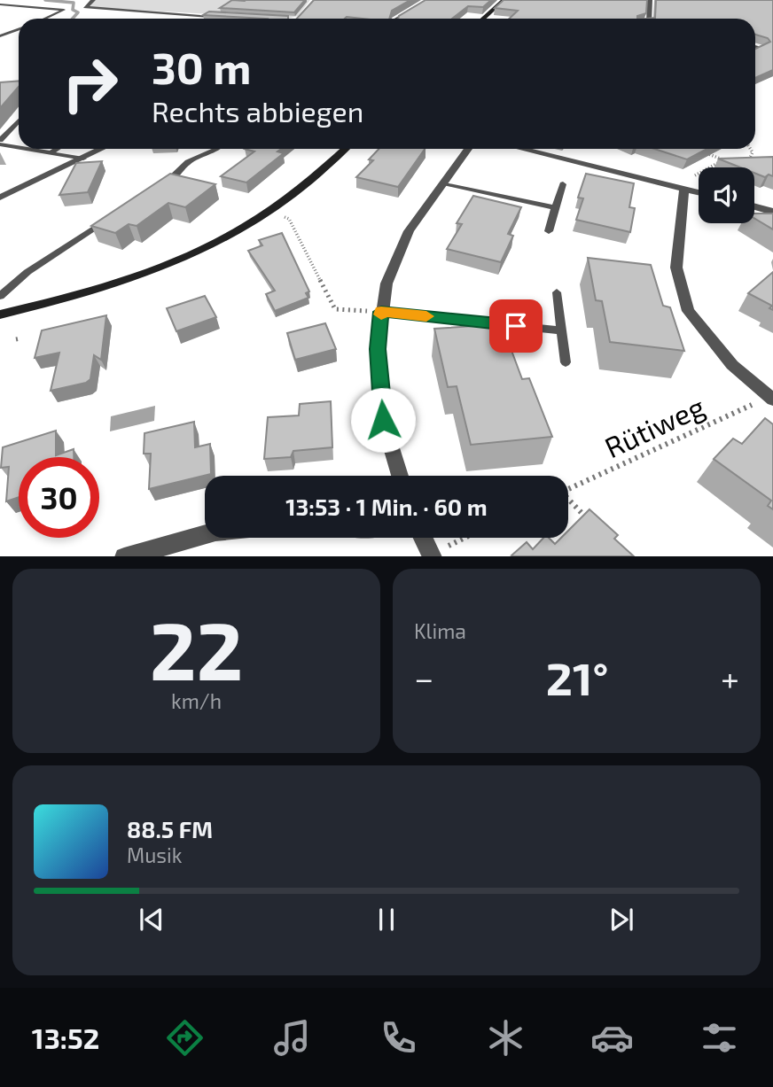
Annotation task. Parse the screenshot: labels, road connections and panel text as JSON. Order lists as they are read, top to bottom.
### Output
{
  "streets": {
    "path": ["Rütiweg"]
  },
  "page": {
    "turn": ["30 m", "Rechts abbiegen"],
    "limit": "30",
    "trip": "13:53 · 1 Min. · 60 m",
    "tile": [
      ["22", "km/h"],
      "Klima"
    ],
    "heat": ["−", "21°", "+"],
    "song": ["88.5 FM", "Musik"],
    "tabs": "13:52"
  }
}
